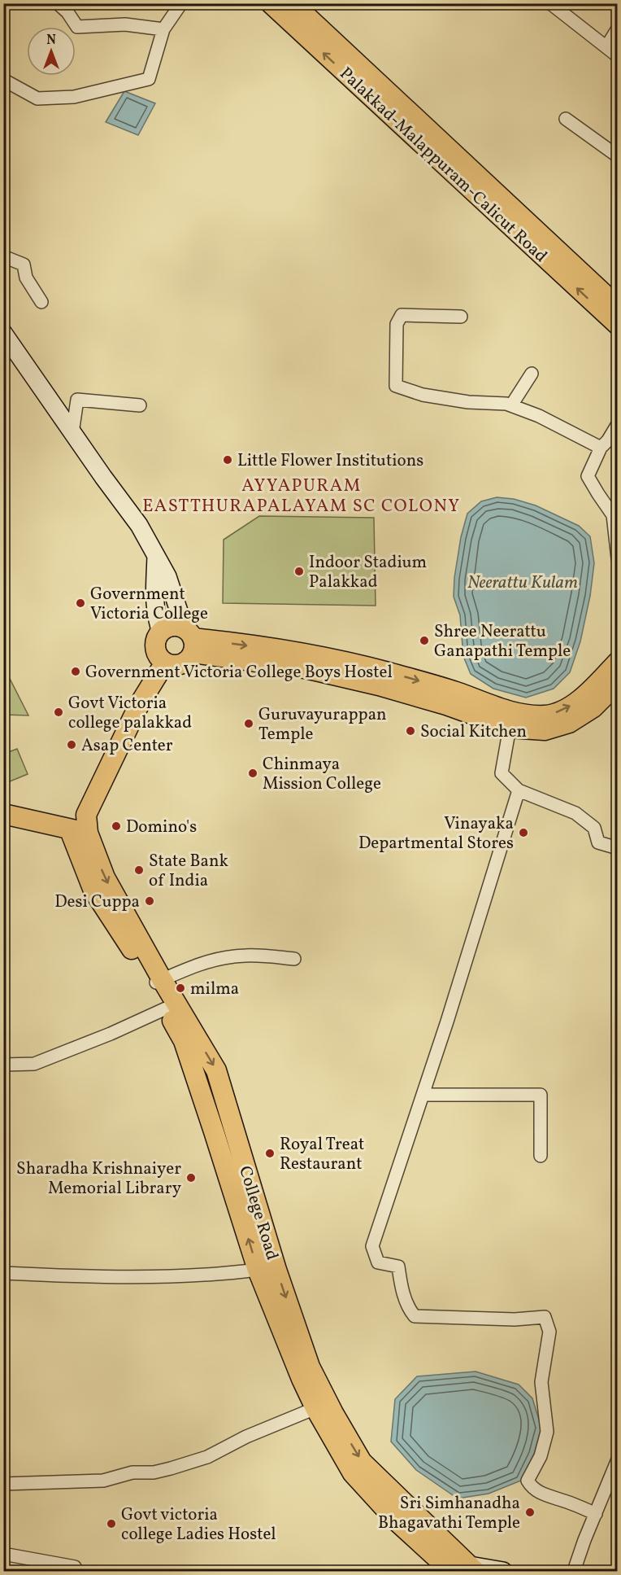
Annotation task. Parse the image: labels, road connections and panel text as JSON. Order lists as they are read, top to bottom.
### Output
{
  "streets": {
    "main road": ["Palakkad-Malappuram-Calicut Road", "College Road"]
  },
  "districts": ["AYYAPURAM EASTTHURAPALAYAM SC COLONY"],
  "water": ["Neerattu Kulam"],
  "places": [
    "Little Flower Institutions",
    "Indoor Stadium Palakkad",
    "Government Victoria College",
    "Shree Neerattu Ganapathi Temple",
    "Government Victoria College Boys Hostel",
    "Govt Victoria college palakkad",
    "Guruvayurappan Temple",
    "Social Kitchen",
    "Asap Center",
    "Chinmaya Mission College",
    "Domino's",
    "Vinayaka Departmental Stores",
    "State Bank of India",
    "Desi Cuppa",
    "milma",
    "Royal Treat Restaurant",
    "Sharadha Krishnaiyer Memorial Library",
    "Sri Simhanadha Bhagavathi Temple",
    "Govt victoria college Ladies Hostel"
  ],
  "north": "top"
}
